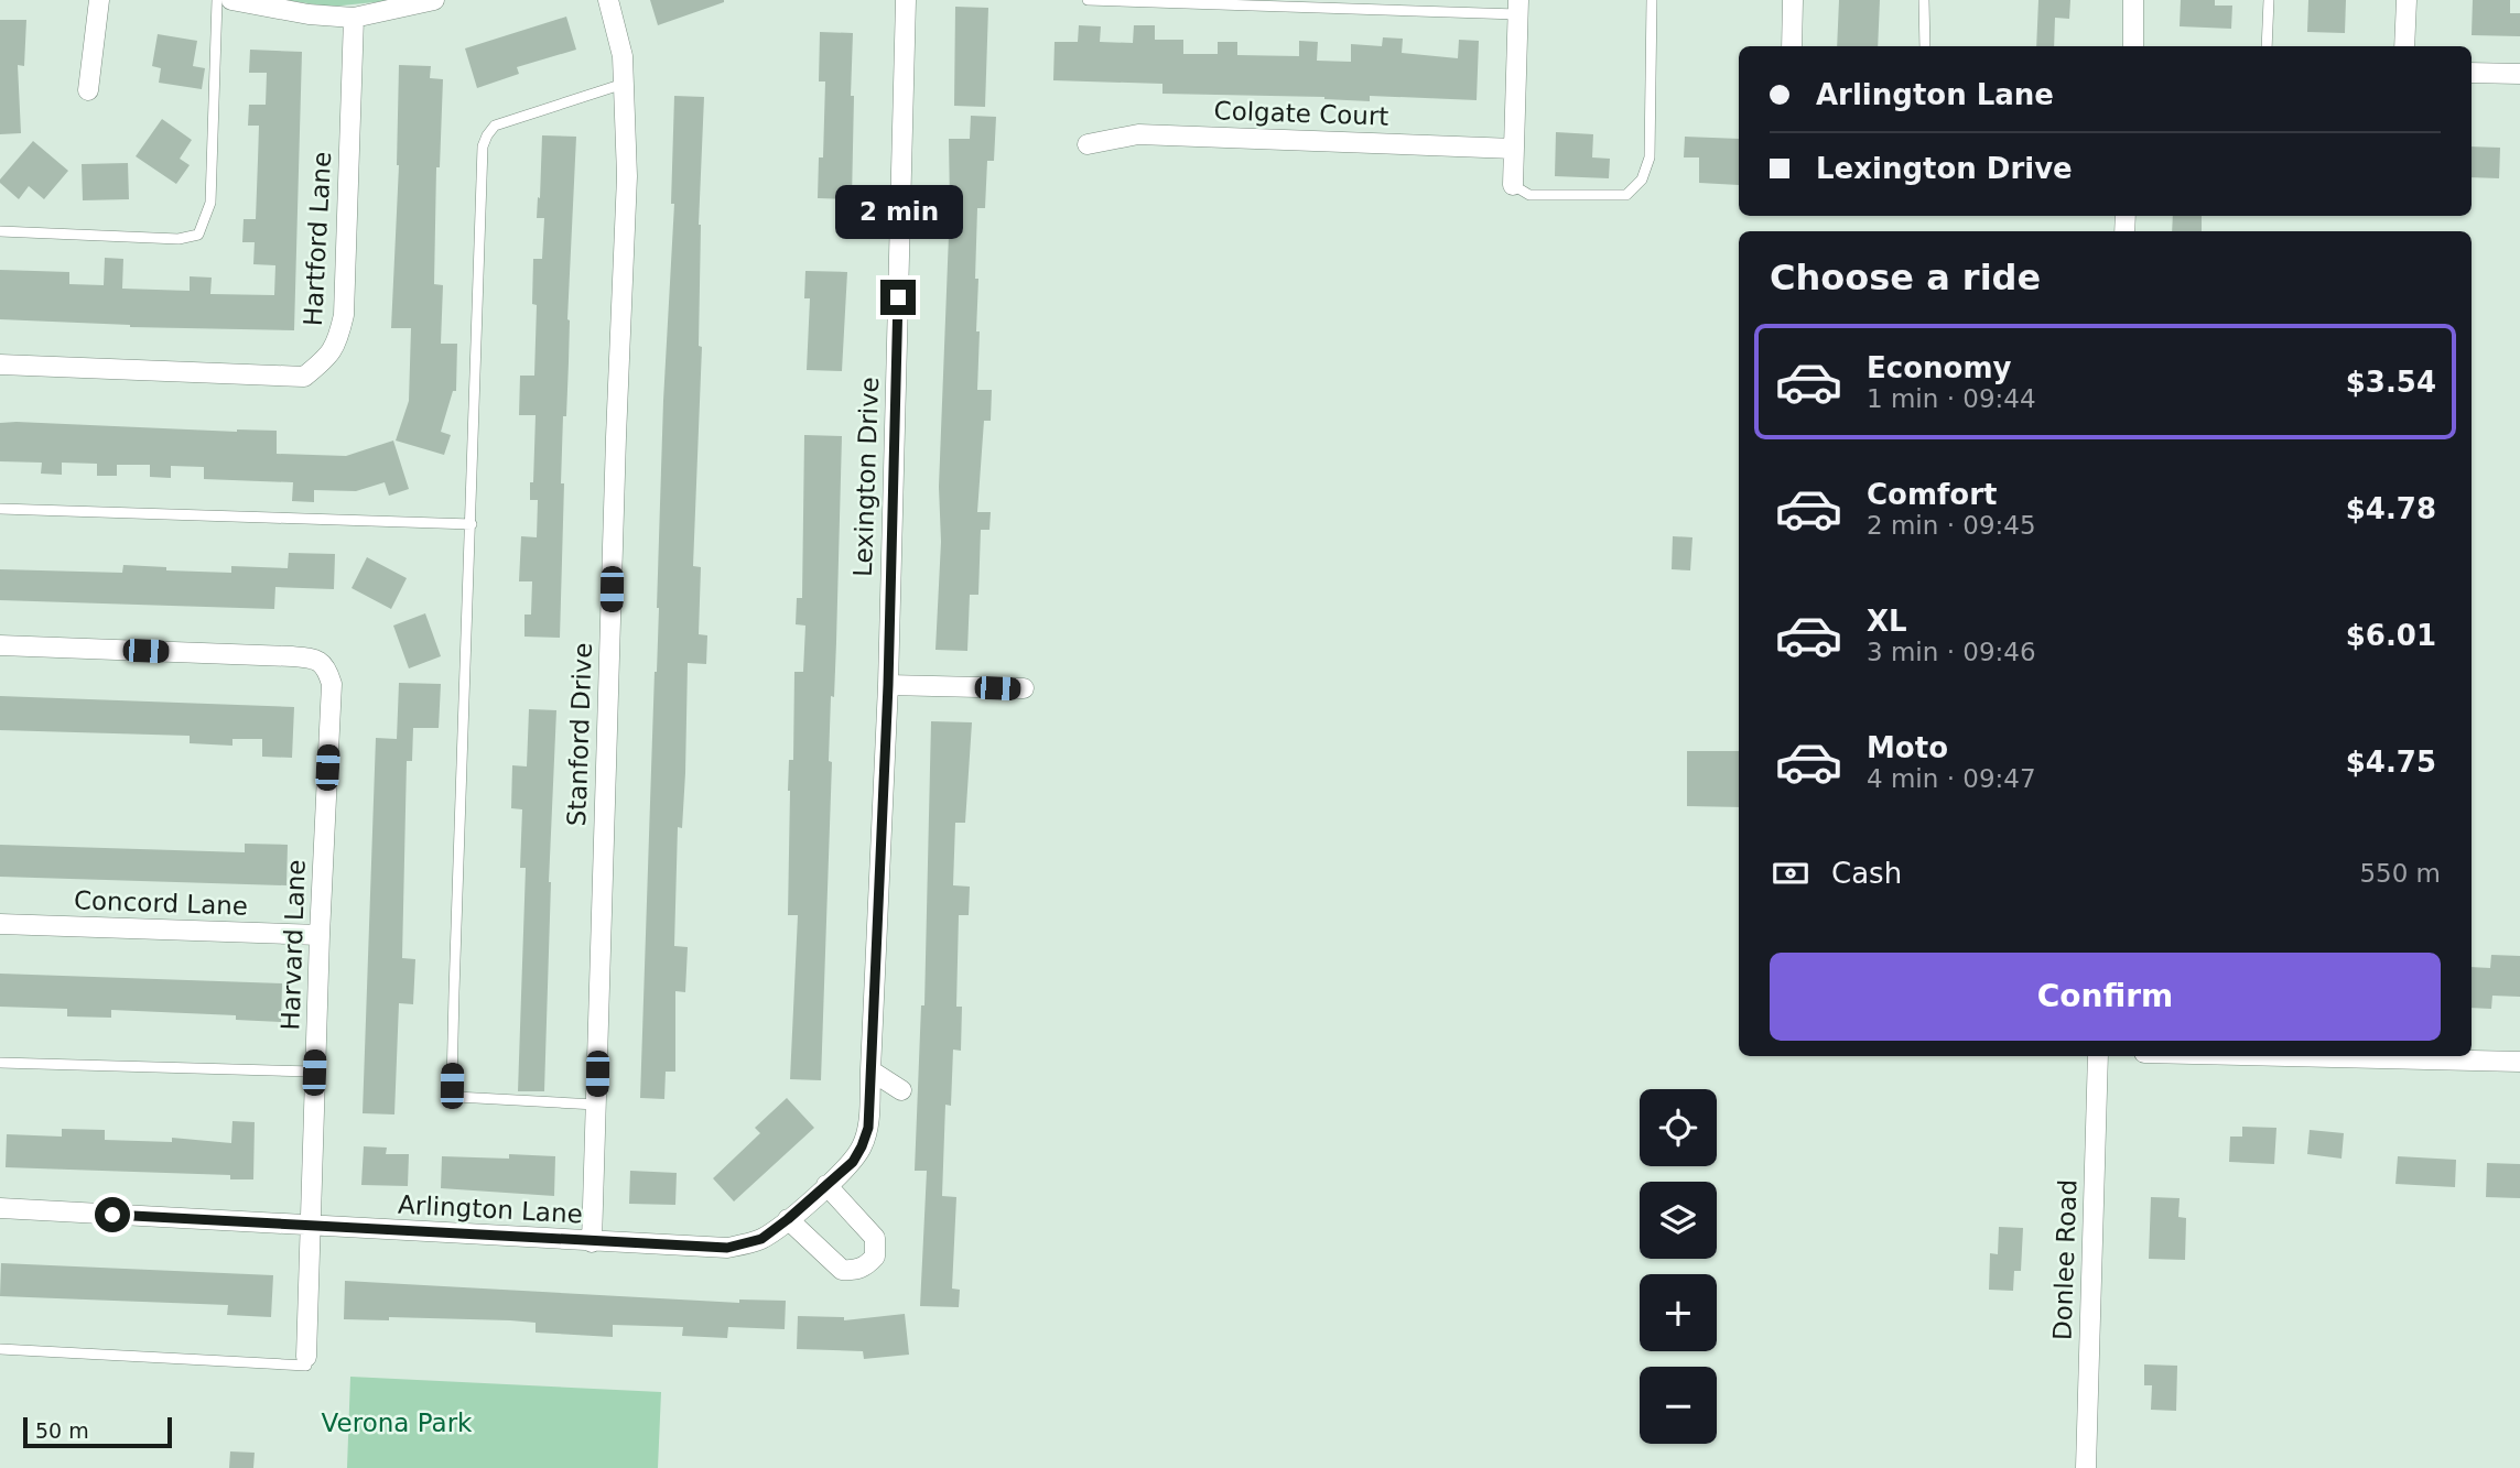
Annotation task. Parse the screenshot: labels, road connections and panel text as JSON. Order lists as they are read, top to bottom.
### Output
{
  "streets": {
    "street": [
      "Colgate Court",
      "Hartford Lane",
      "Lexington Drive",
      "Stanford Drive",
      "Concord Lane",
      "Harvard Lane",
      "Arlington Lane",
      "Donlee Road"
    ]
  },
  "crossings": [
    ["Lexington Drive", "Arlington Lane"],
    ["Stanford Drive", "Arlington Lane"],
    ["Concord Lane", "Harvard Lane"],
    ["Harvard Lane", "Arlington Lane"]
  ],
  "parks": ["Verona Park"],
  "scale_bar": "50 m",
  "page": {
    "banner": ["Arlington Lane", "Lexington Drive"],
    "bubble": "2 min",
    "heading": "Choose a ride",
    "list": [
      {
        "name": "Economy",
        "note": "1 min · 09:44",
        "value": "$3.54"
      },
      {
        "name": "Comfort",
        "note": "2 min · 09:45",
        "value": "$4.78"
      },
      {
        "name": "XL",
        "note": "3 min · 09:46",
        "value": "$6.01"
      },
      {
        "name": "Moto",
        "note": "4 min · 09:47",
        "value": "$4.75"
      }
    ],
    "pay": ["Cash", "550 m"],
    "buttons": "Confirm",
    "map_buttons": ["+", "−"],
    "scale": "50 m"
  }
}
